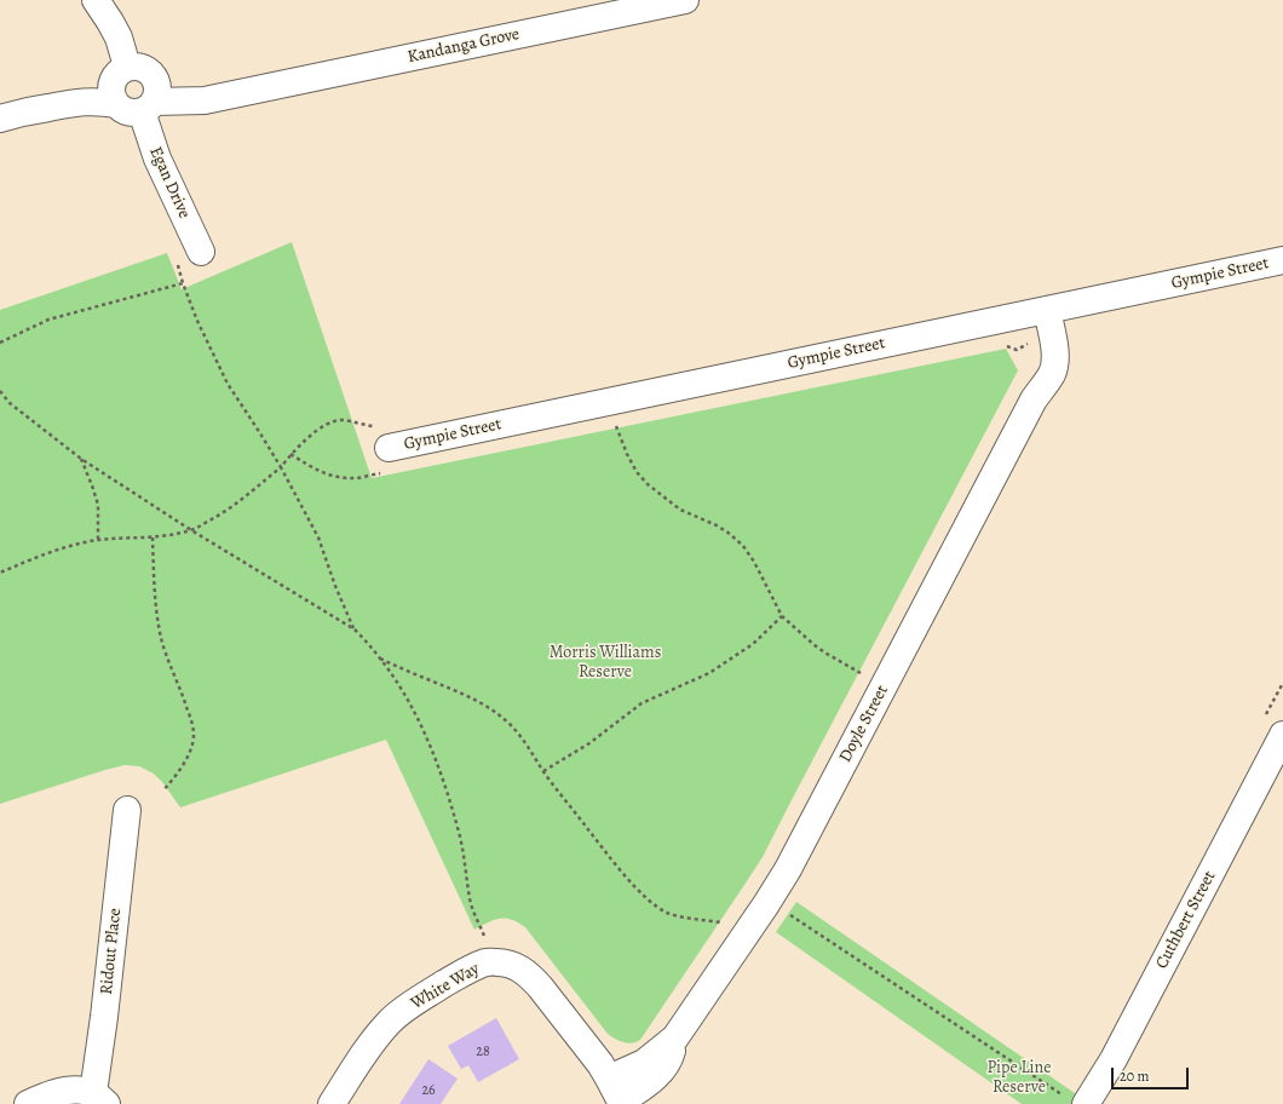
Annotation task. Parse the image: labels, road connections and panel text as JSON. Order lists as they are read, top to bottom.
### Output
{
  "streets": {
    "street": [
      "Kandanga Grove",
      "Egan Drive",
      "Gympie Street",
      "Doyle Street",
      "Cuthbert Street",
      "Ridout Place",
      "White Way"
    ]
  },
  "crossings": [
    ["Kandanga Grove", "Egan Drive"],
    ["Gympie Street", "Doyle Street"],
    ["Doyle Street", "White Way"]
  ],
  "parks": ["Morris Williams Reserve", "Pipe Line Reserve"],
  "house_numbers": ["28", "26"],
  "scale_bar": "20 m"
}
